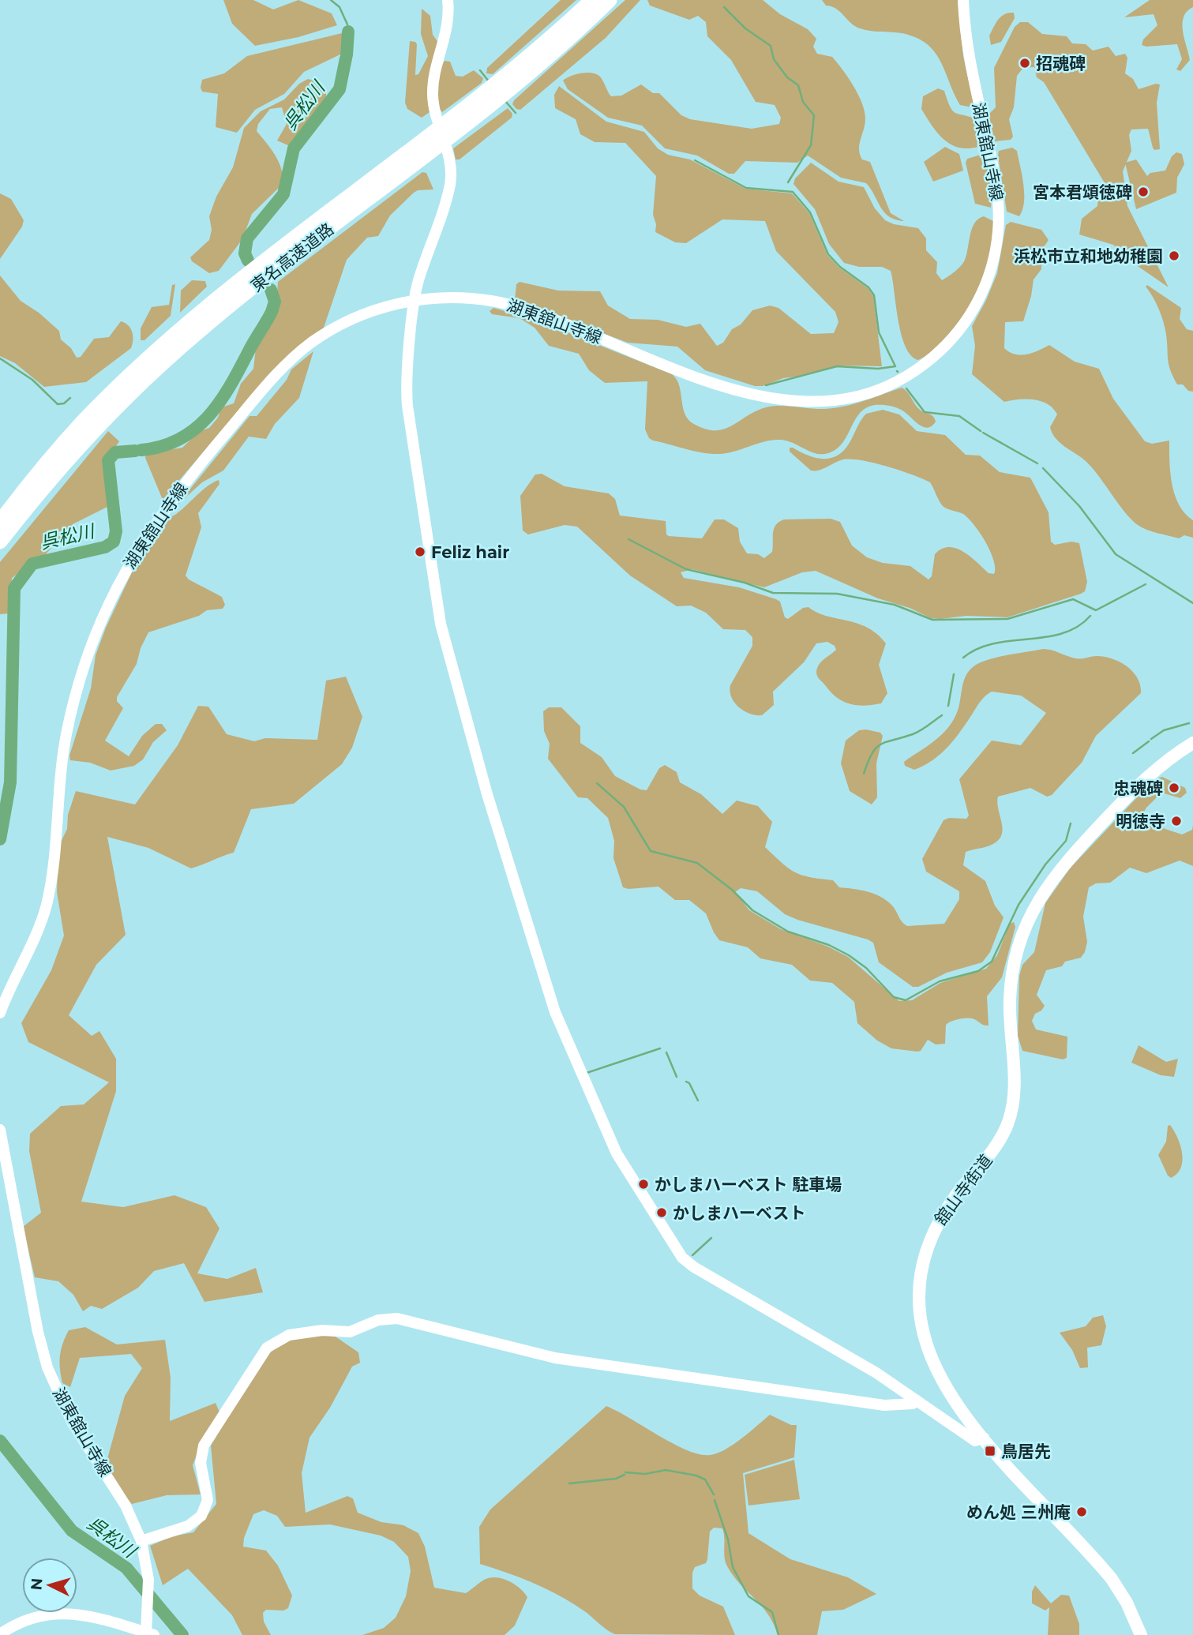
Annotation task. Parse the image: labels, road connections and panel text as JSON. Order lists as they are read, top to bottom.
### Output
{
  "streets": {
    "highway": ["東名高速道路"],
    "main road": ["舘山寺街道"],
    "street": ["湖東舘山寺線"]
  },
  "water": ["呉松川"],
  "places": {
    "other": [
      "招魂碑",
      "宮本君頌徳碑",
      "浜松市立和地幼稚園",
      "Feliz hair",
      "忠魂碑",
      "明徳寺",
      "かしまハーベスト 駐車場",
      "かしまハーベスト",
      "めん処 三州庵"
    ],
    "transit": ["鳥居先"]
  },
  "north": "left"
}
